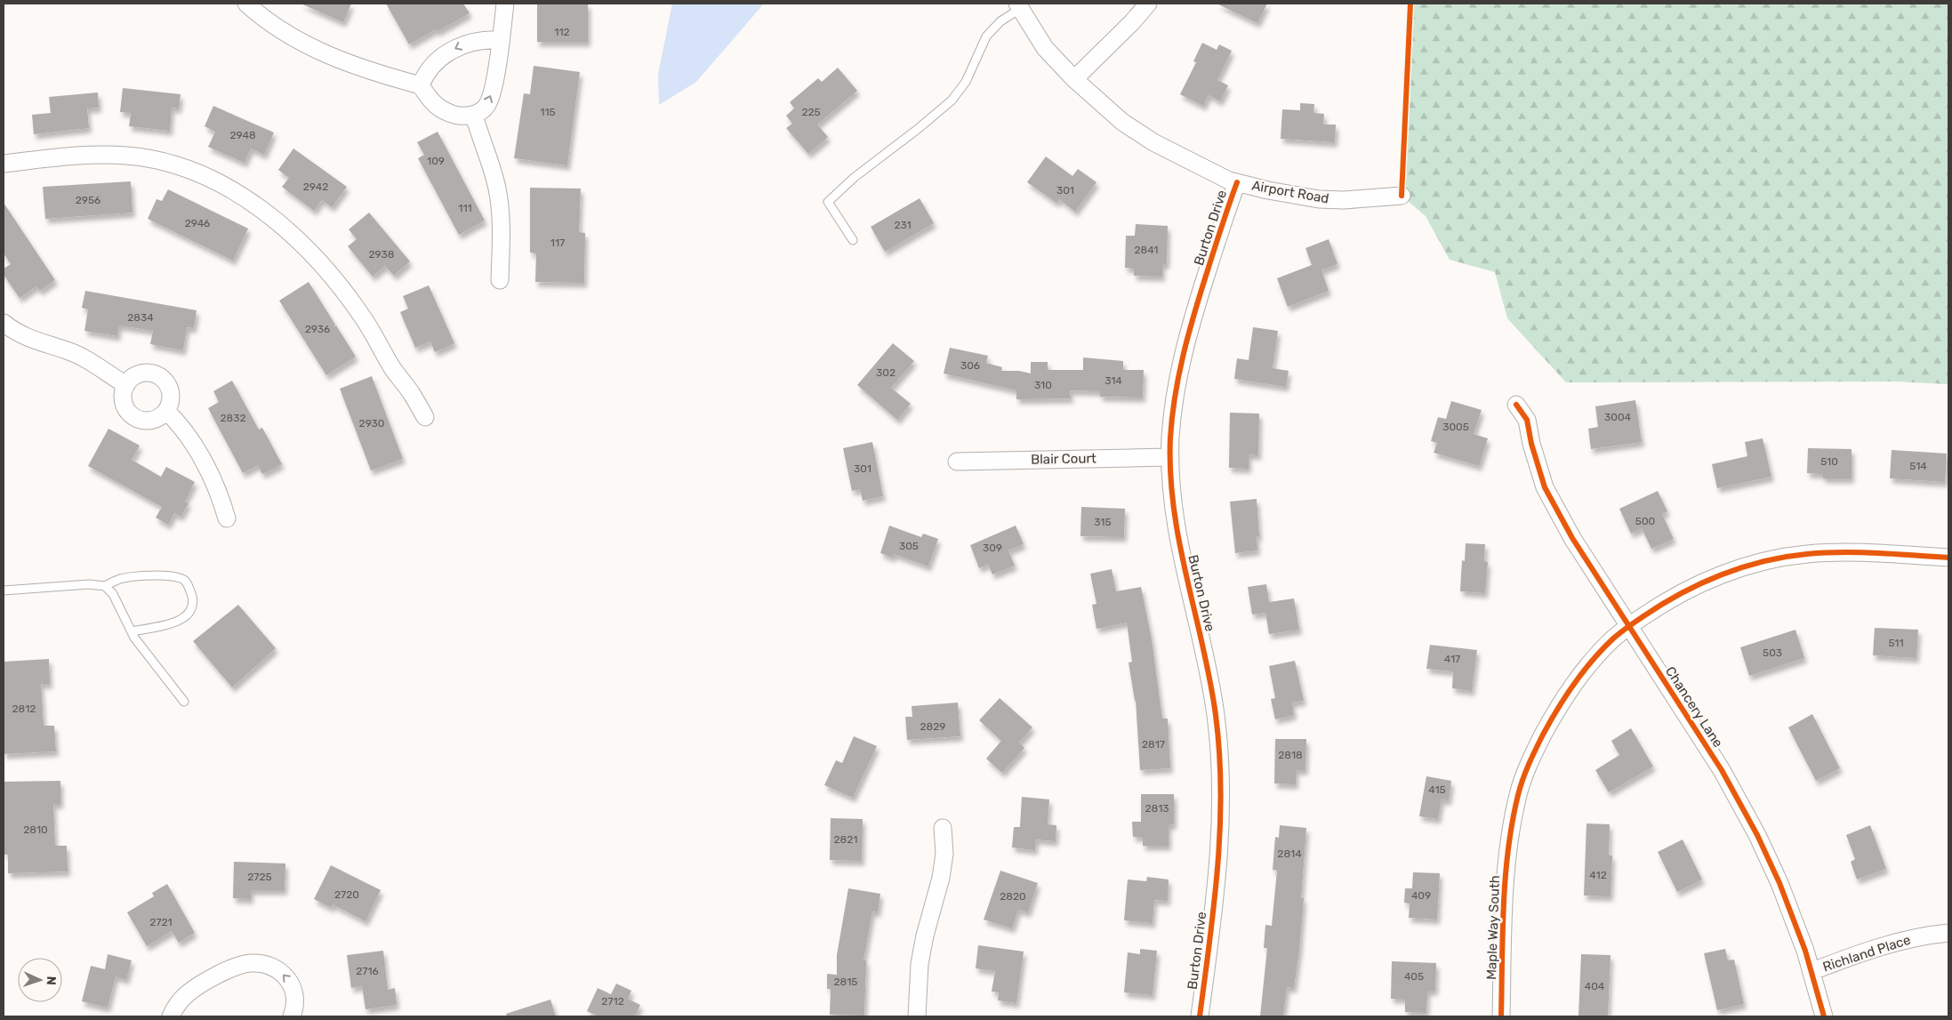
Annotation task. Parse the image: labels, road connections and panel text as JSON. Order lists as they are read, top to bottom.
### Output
{
  "streets": {
    "street": [
      "Airport Road",
      "Burton Drive",
      "Blair Court",
      "Chancery Lane",
      "Maple Way South",
      "Richland Place"
    ]
  },
  "crossings": [
    ["Airport Road", "Burton Drive"],
    ["Burton Drive", "Blair Court"],
    ["Chancery Lane", "Maple Way South"],
    ["Chancery Lane", "Richland Place"]
  ],
  "house_numbers": [
    "112",
    "115",
    "225",
    "2948",
    "109",
    "2942",
    "301",
    "2956",
    "111",
    "2946",
    "231",
    "117",
    "2841",
    "2938",
    "2834",
    "2936",
    "306",
    "302",
    "314",
    "310",
    "3004",
    "2832",
    "2930",
    "3005",
    "510",
    "514",
    "301",
    "500",
    "315",
    "305",
    "309",
    "511",
    "503",
    "417",
    "2812",
    "2829",
    "2817",
    "2818",
    "415",
    "2813",
    "2810",
    "2821",
    "2814",
    "412",
    "2725",
    "2720",
    "409",
    "2820",
    "2721",
    "2716",
    "405",
    "2815",
    "404",
    "2712"
  ],
  "north": "right"
}
